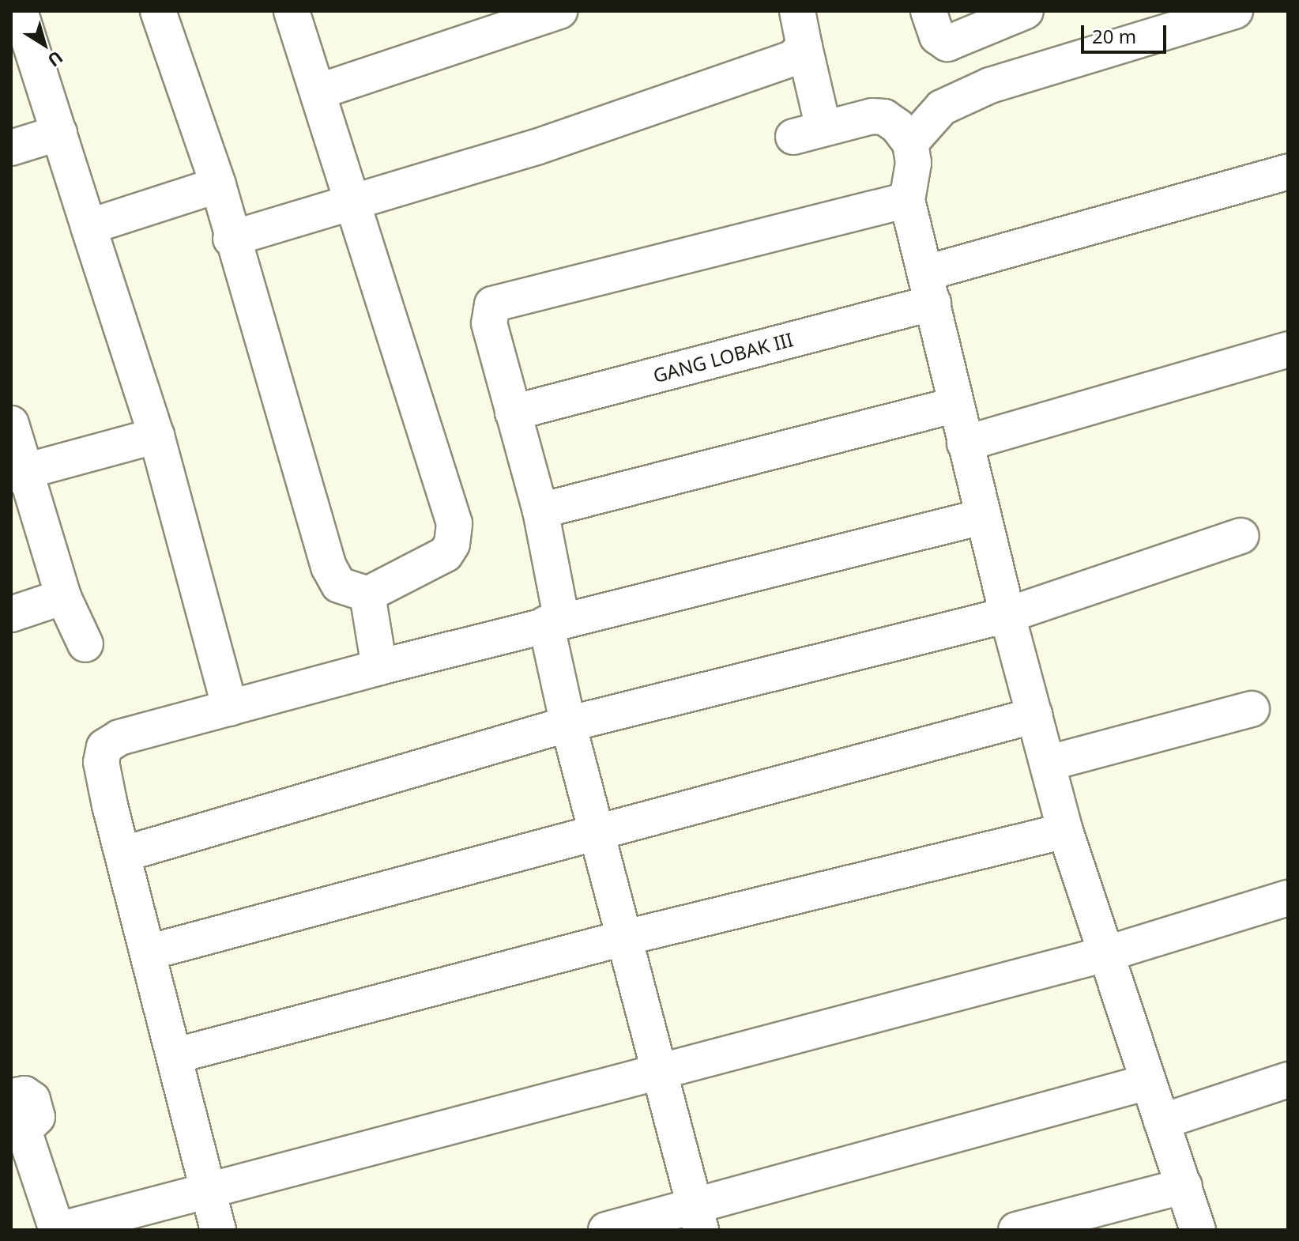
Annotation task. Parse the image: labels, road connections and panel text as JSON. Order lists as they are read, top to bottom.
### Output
{
  "streets": {
    "street": ["GANG LOBAK III"]
  },
  "scale_bar": "20 m",
  "north": "bottom right"
}
